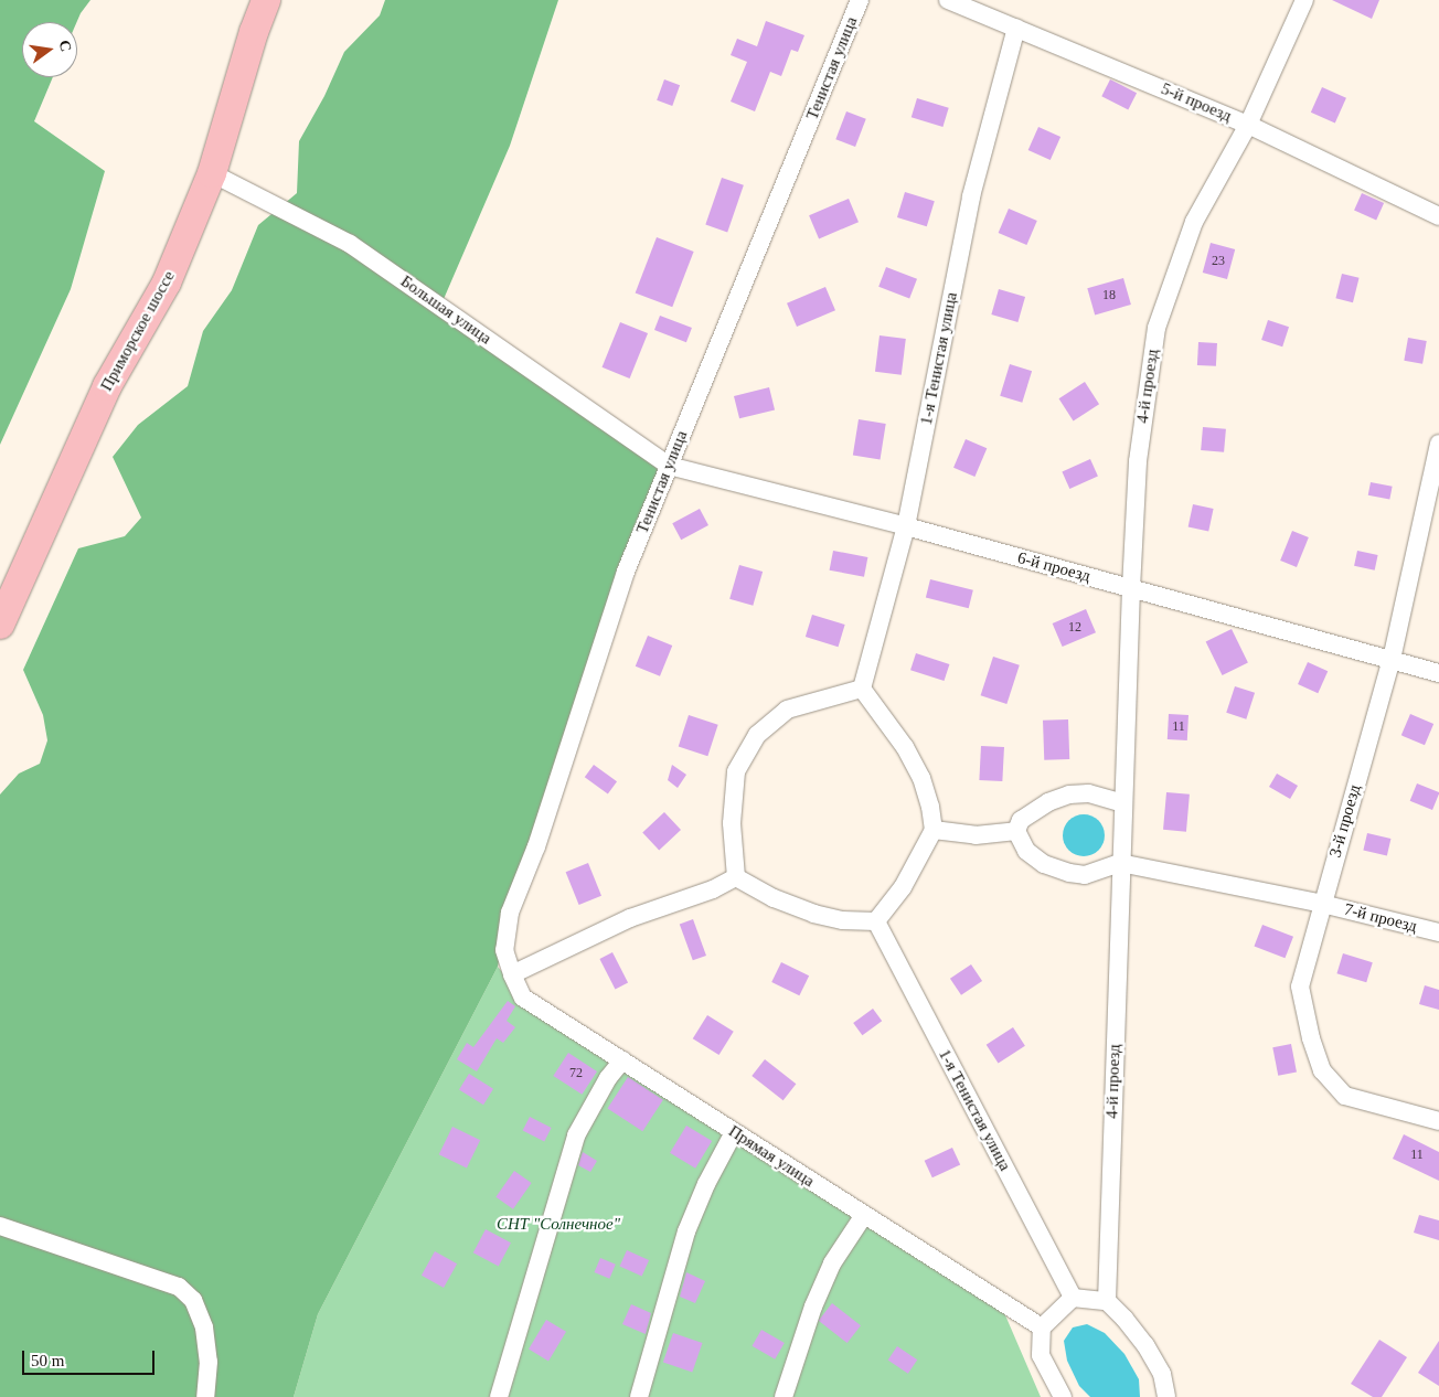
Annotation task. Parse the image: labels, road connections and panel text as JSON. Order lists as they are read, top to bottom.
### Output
{
  "streets": {
    "main road": ["Приморское шоссе"],
    "street": [
      "Тенистая улица",
      "5-й проезд",
      "Большая улица",
      "1-я Тенистая улица",
      "4-й проезд",
      "6-й проезд",
      "3-й проезд",
      "7-й проезд",
      "Прямая улица"
    ]
  },
  "crossings": [
    ["Тенистая улица", "Большая улица"],
    ["Тенистая улица", "6-й проезд"],
    ["Тенистая улица", "Прямая улица"],
    ["5-й проезд", "1-я Тенистая улица"],
    ["5-й проезд", "4-й проезд"],
    ["Большая улица", "Приморское шоссе"],
    ["Большая улица", "6-й проезд"],
    ["1-я Тенистая улица", "6-й проезд"],
    ["4-й проезд", "6-й проезд"],
    ["4-й проезд", "7-й проезд"],
    ["6-й проезд", "3-й проезд"],
    ["3-й проезд", "7-й проезд"]
  ],
  "parks": ["СНТ \"Солнечное\""],
  "house_numbers": [
    "23",
    "18",
    "12",
    "11",
    "72",
    "11"
  ],
  "scale_bar": "50 m",
  "north": "right"
}
